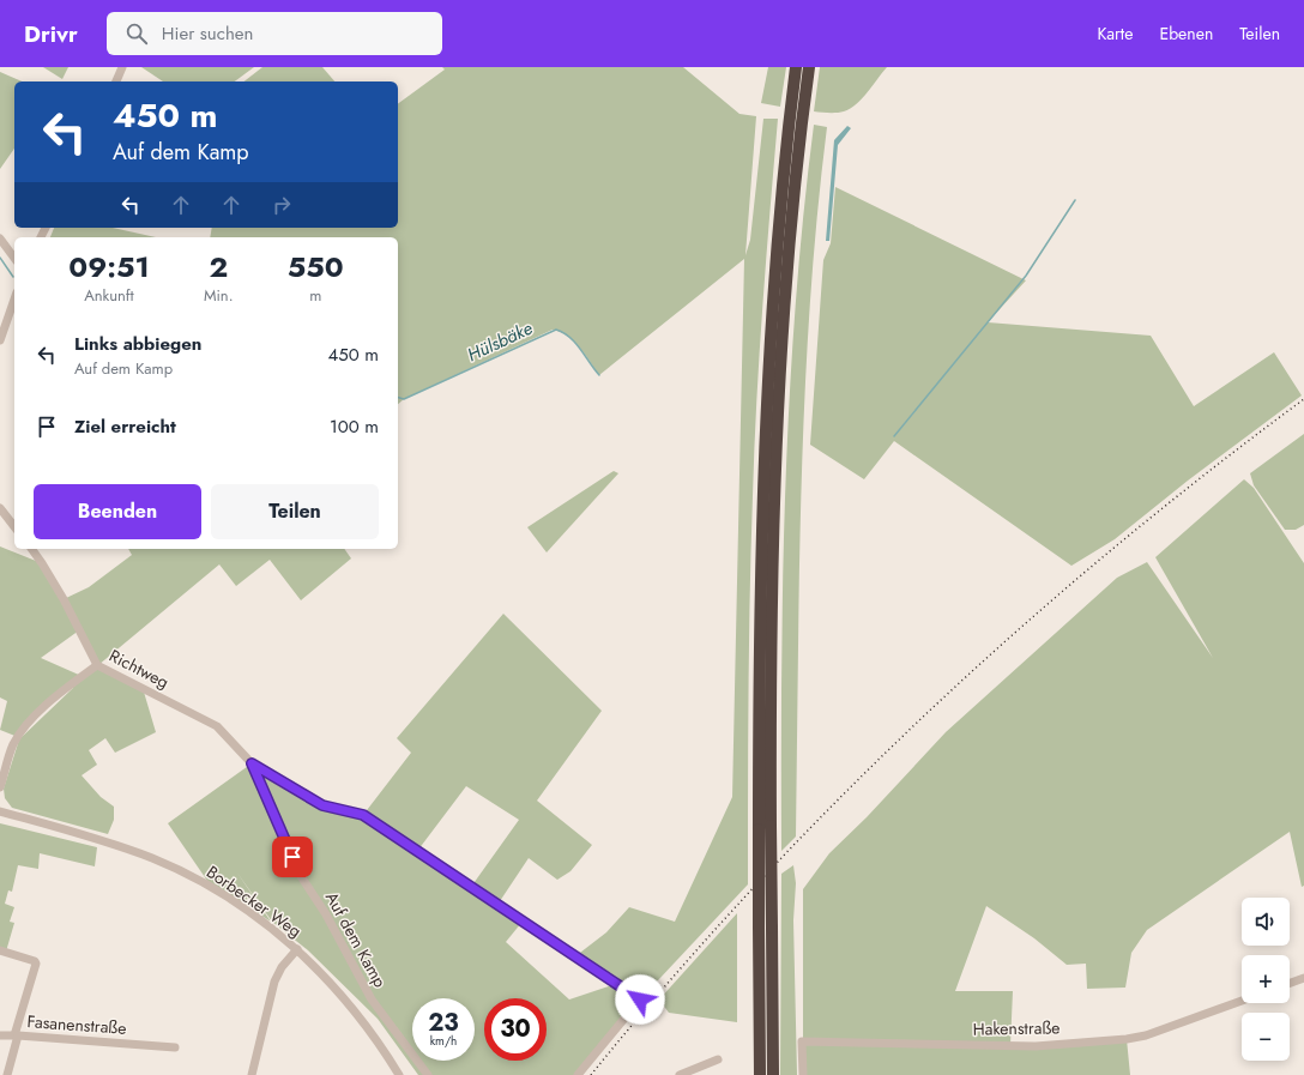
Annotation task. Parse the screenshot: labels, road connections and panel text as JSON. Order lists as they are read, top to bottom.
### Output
{
  "streets": {
    "street": [
      "Richtweg",
      "Borbecker Weg",
      "Auf dem Kamp",
      "Fasanenstraße",
      "Hakenstraße"
    ]
  },
  "crossings": [
    ["Richtweg", "Auf dem Kamp"]
  ],
  "water": ["Hülsbäke"],
  "page": {
    "header": "Drivr",
    "search": "Hier suchen",
    "nav": ["Karte", "Ebenen", "Teilen"],
    "turn": ["450 m", "Auf dem Kamp"],
    "eta": [
      "09:51",
      "Ankunft",
      "2",
      "Min.",
      "550",
      "m"
    ],
    "list": [
      {
        "name": "Links abbiegen",
        "note": "Auf dem Kamp",
        "value": "450 m"
      },
      {
        "name": "Ziel erreicht",
        "value": "100 m"
      }
    ],
    "buttons": ["Beenden", "Teilen"],
    "map_buttons": ["+", "−"],
    "speed": "23 km/h",
    "limit": "30"
  }
}
